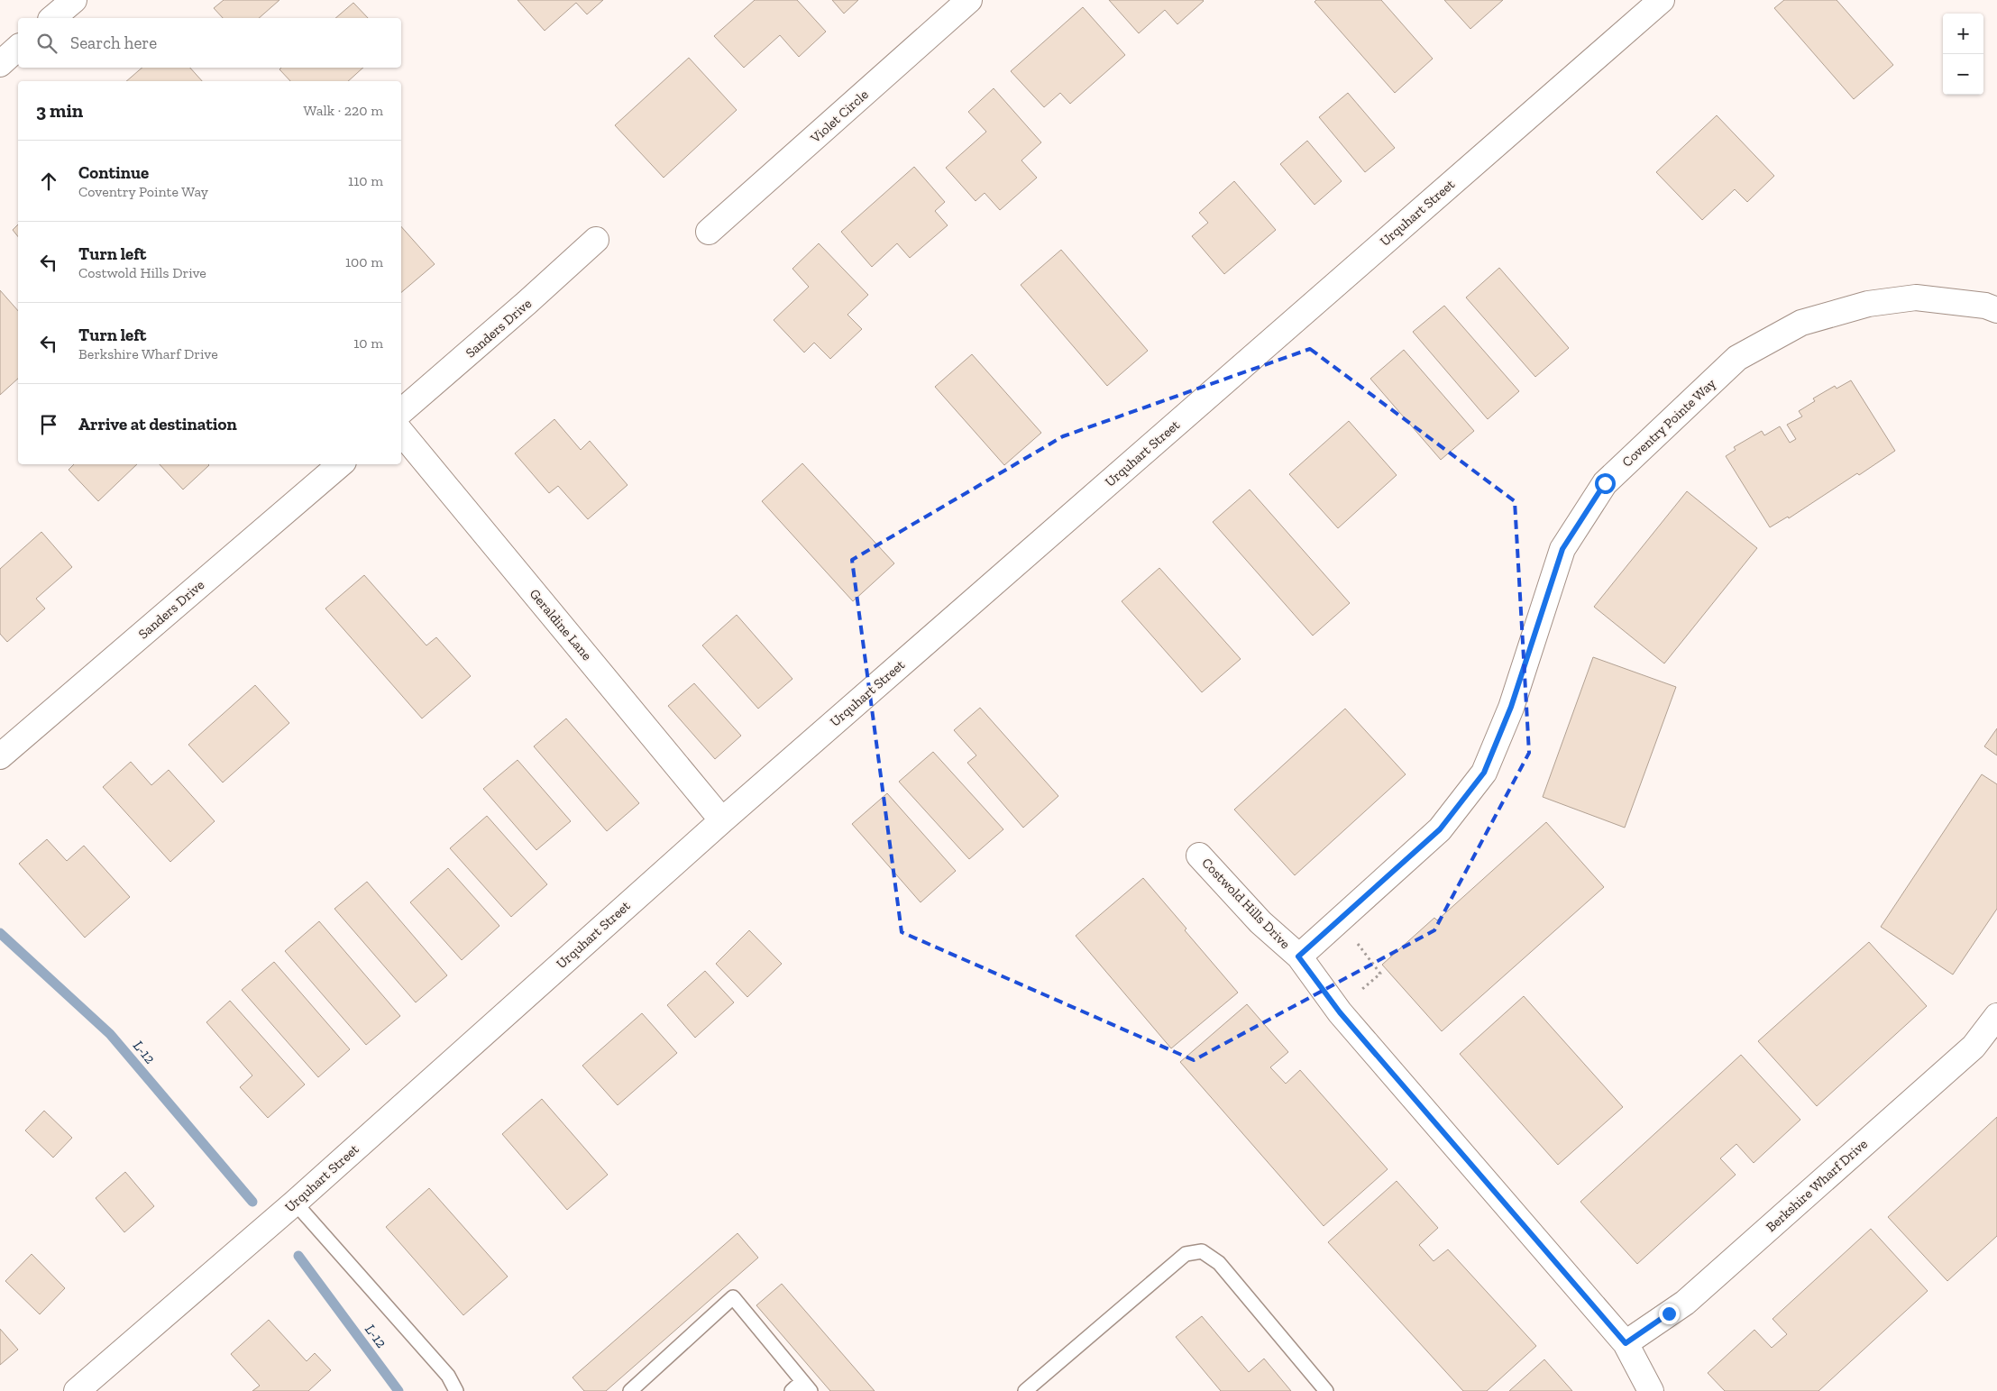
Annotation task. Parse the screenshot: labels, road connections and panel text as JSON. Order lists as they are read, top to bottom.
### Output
{
  "streets": {
    "street": [
      "Violet Circle",
      "Urquhart Street",
      "Sanders Drive",
      "Coventry Pointe Way",
      "Geraldine Lane",
      "Costwold Hills Drive",
      "Berkshire Wharf Drive"
    ]
  },
  "crossings": [
    ["Urquhart Street", "Geraldine Lane"],
    ["Coventry Pointe Way", "Costwold Hills Drive"],
    ["Costwold Hills Drive", "Berkshire Wharf Drive"]
  ],
  "water": ["L-12"],
  "page": {
    "map_buttons": ["+", "−"],
    "search": "Search here",
    "heading": ["3 min", "Walk · 220 m"],
    "list": [
      ["Continue", "Coventry Pointe Way", "110 m"],
      ["Turn left", "Costwold Hills Drive", "100 m"],
      ["Turn left", "Berkshire Wharf Drive", "10 m"],
      "Arrive at destination"
    ]
  }
}
